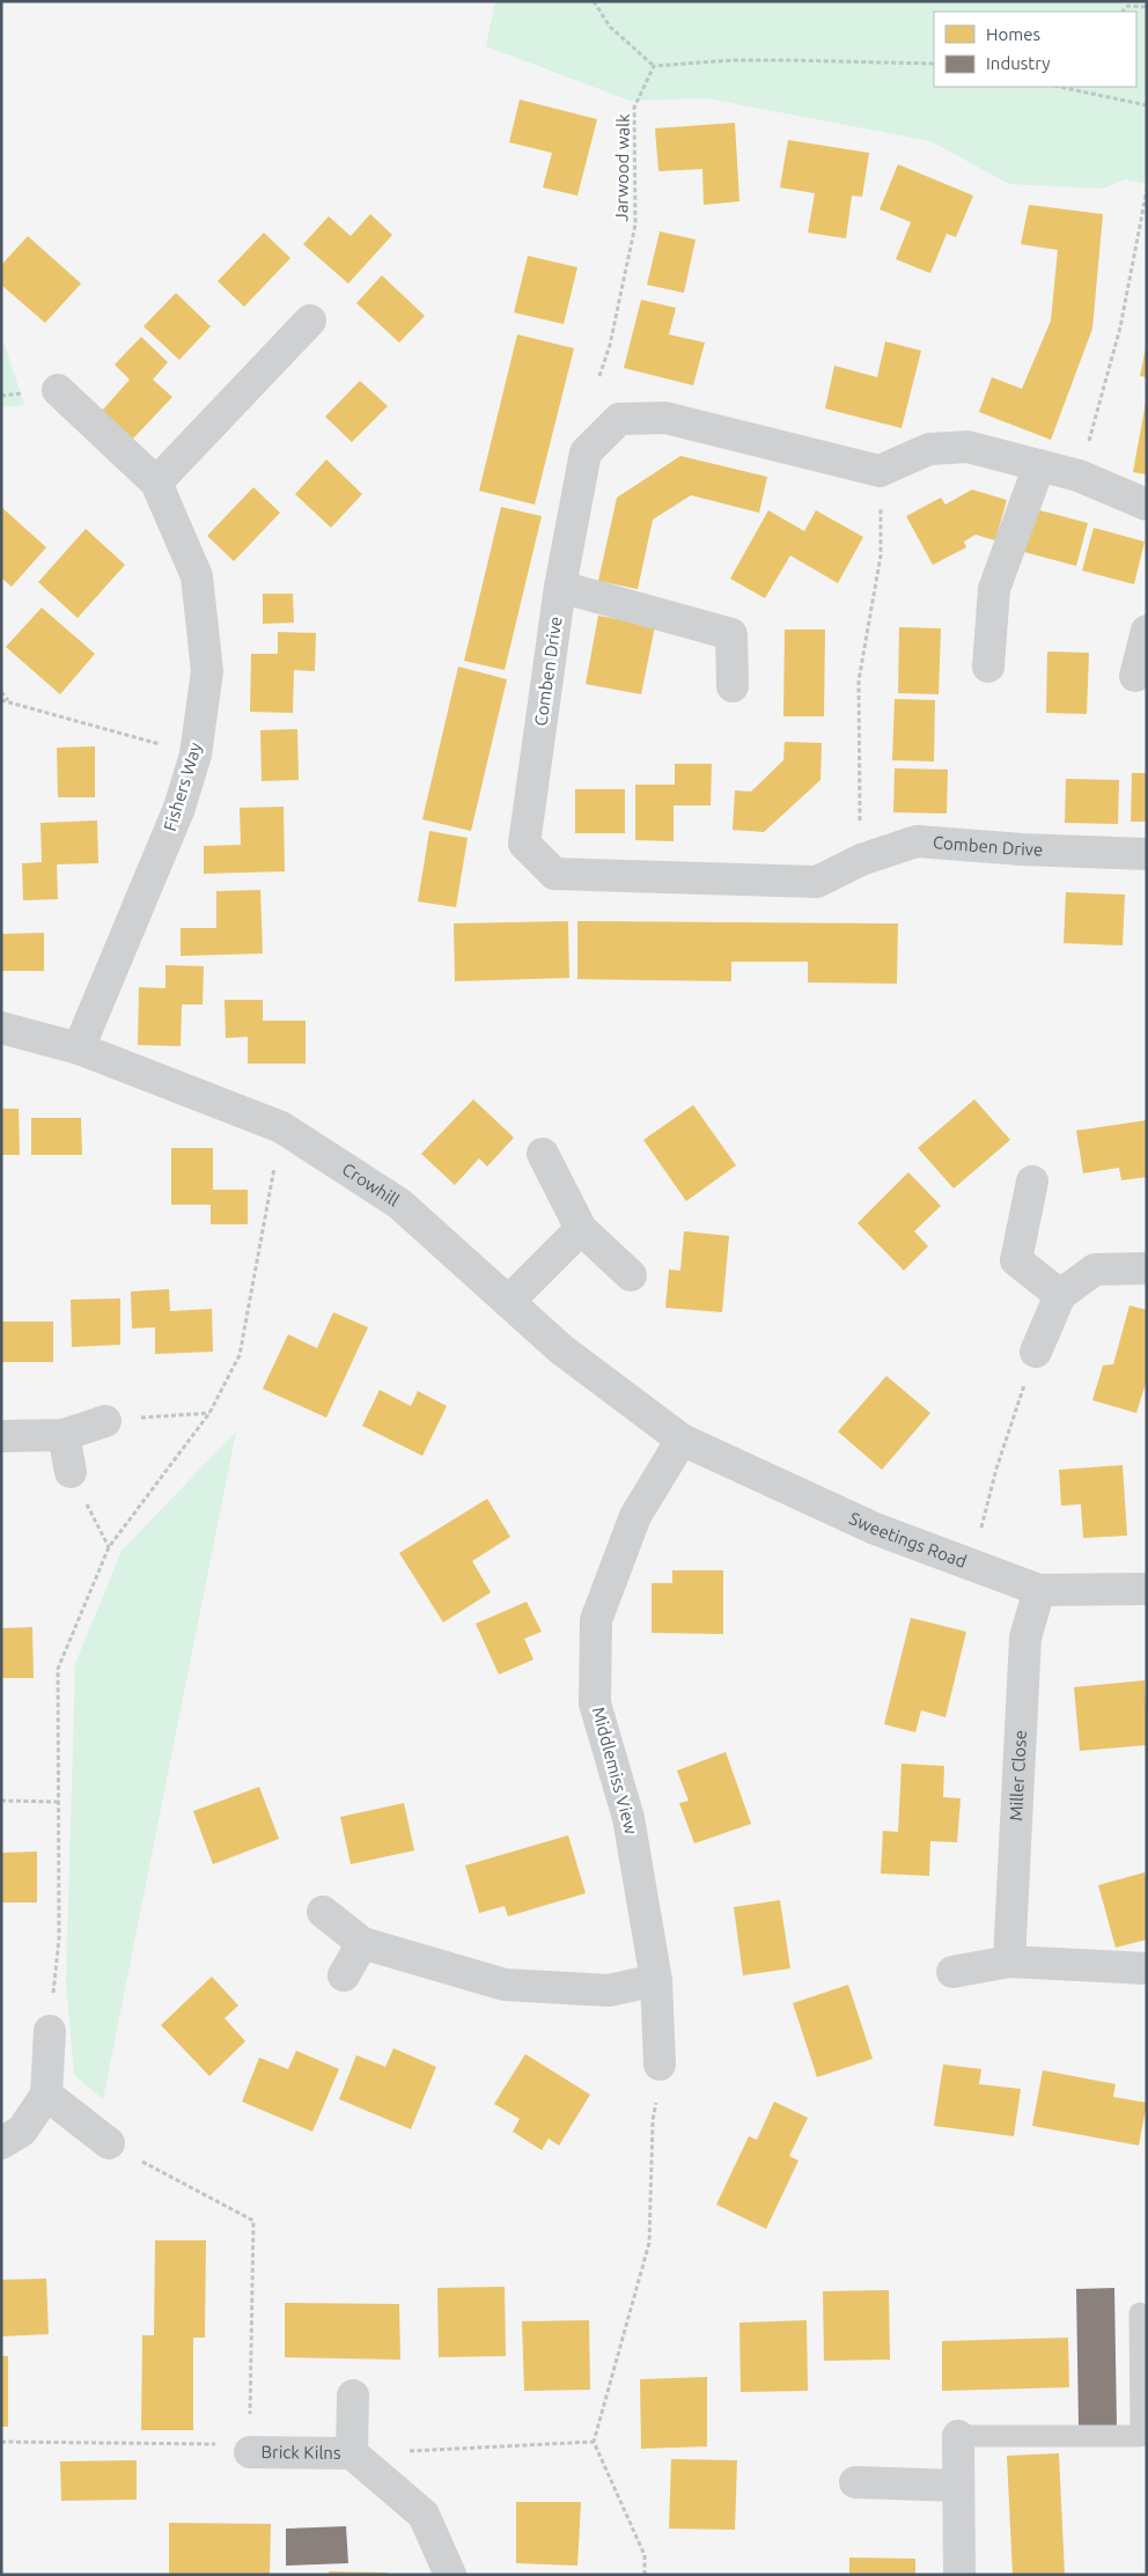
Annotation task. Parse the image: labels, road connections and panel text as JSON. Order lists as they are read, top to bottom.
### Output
{
  "streets": {
    "street": [
      "Comben Drive",
      "Fishers Way",
      "Crowhill",
      "Sweetings Road",
      "Middlemiss View",
      "Miller Close",
      "Brick Kilns"
    ],
    "path": ["Jarwood walk"]
  },
  "crossings": [
    ["Fishers Way", "Crowhill"],
    ["Crowhill", "Sweetings Road"],
    ["Crowhill", "Middlemiss View"],
    ["Sweetings Road", "Middlemiss View"],
    ["Sweetings Road", "Miller Close"]
  ],
  "legend": ["Homes", "Industry"]
}
